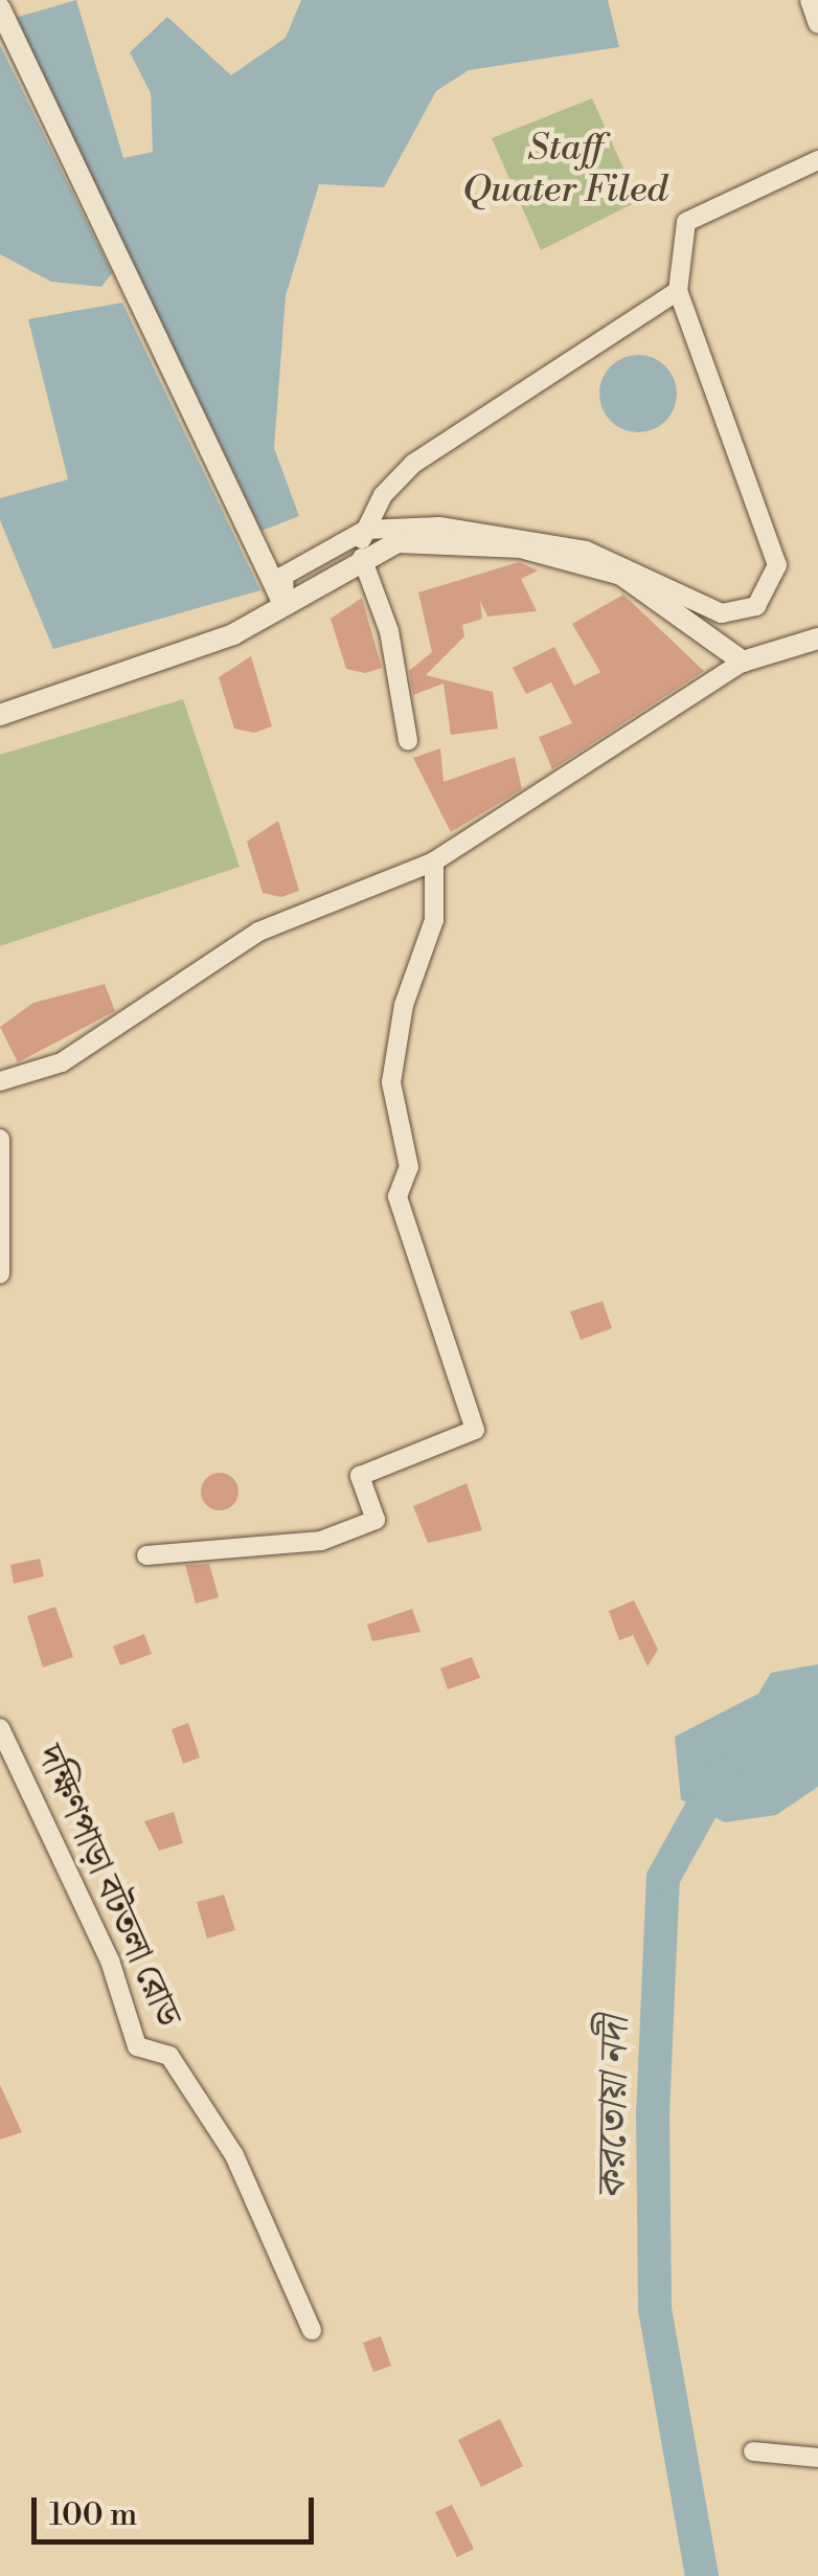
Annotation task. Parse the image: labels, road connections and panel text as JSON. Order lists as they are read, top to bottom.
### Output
{
  "streets": {
    "street": ["দক্ষিণপাড়া বটতলা রোড"]
  },
  "water": ["করতোয়া নদী"],
  "parks": ["Staff Quater Filed"],
  "scale_bar": "100 m"
}
